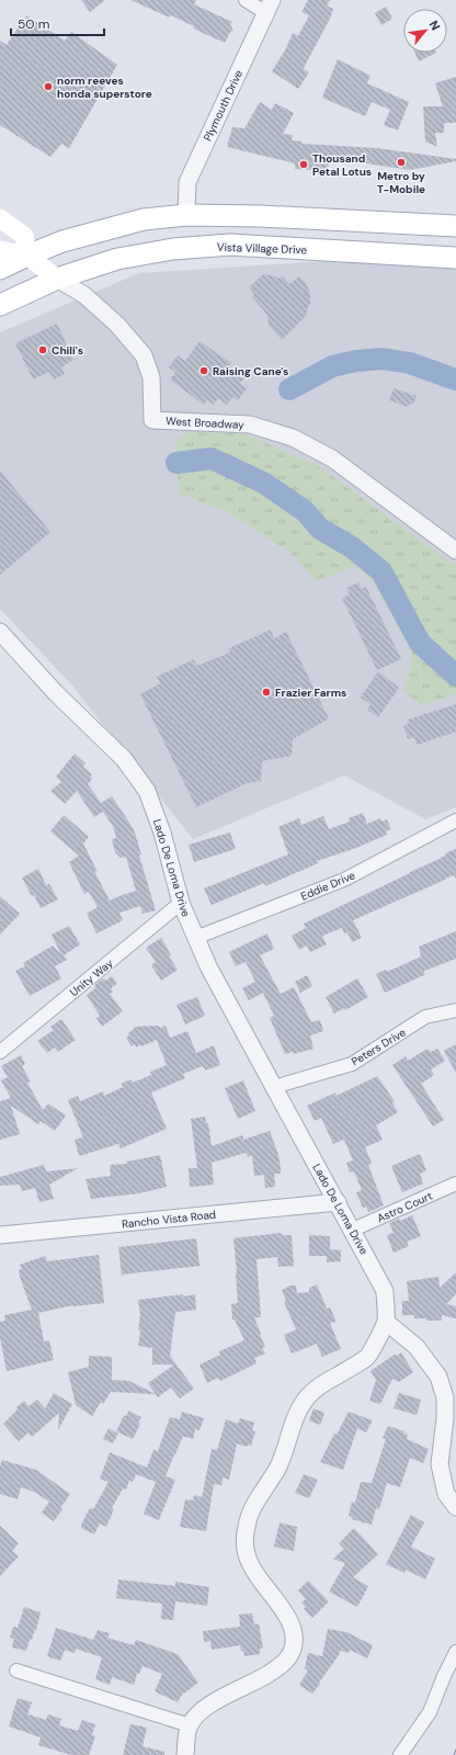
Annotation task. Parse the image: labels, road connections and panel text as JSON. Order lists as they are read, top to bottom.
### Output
{
  "streets": {
    "main road": ["Vista Village Drive"],
    "street": [
      "Plymouth Drive",
      "West Broadway",
      "Lado De Loma Drive",
      "Eddie Drive",
      "Unity Way",
      "Peters Drive",
      "Astro Court",
      "Rancho Vista Road"
    ]
  },
  "crossings": [
    ["Vista Village Drive", "West Broadway"],
    ["Lado De Loma Drive", "Eddie Drive"],
    ["Lado De Loma Drive", "Unity Way"],
    ["Lado De Loma Drive", "Peters Drive"],
    ["Lado De Loma Drive", "Astro Court"],
    ["Lado De Loma Drive", "Rancho Vista Road"]
  ],
  "places": [
    "norm reeves honda superstore",
    "Metro by T-Mobile",
    "Thousand Petal Lotus",
    "Chili's",
    "Raising Cane's",
    "Frazier Farms"
  ],
  "scale_bar": "50 m",
  "north": "top right"
}
